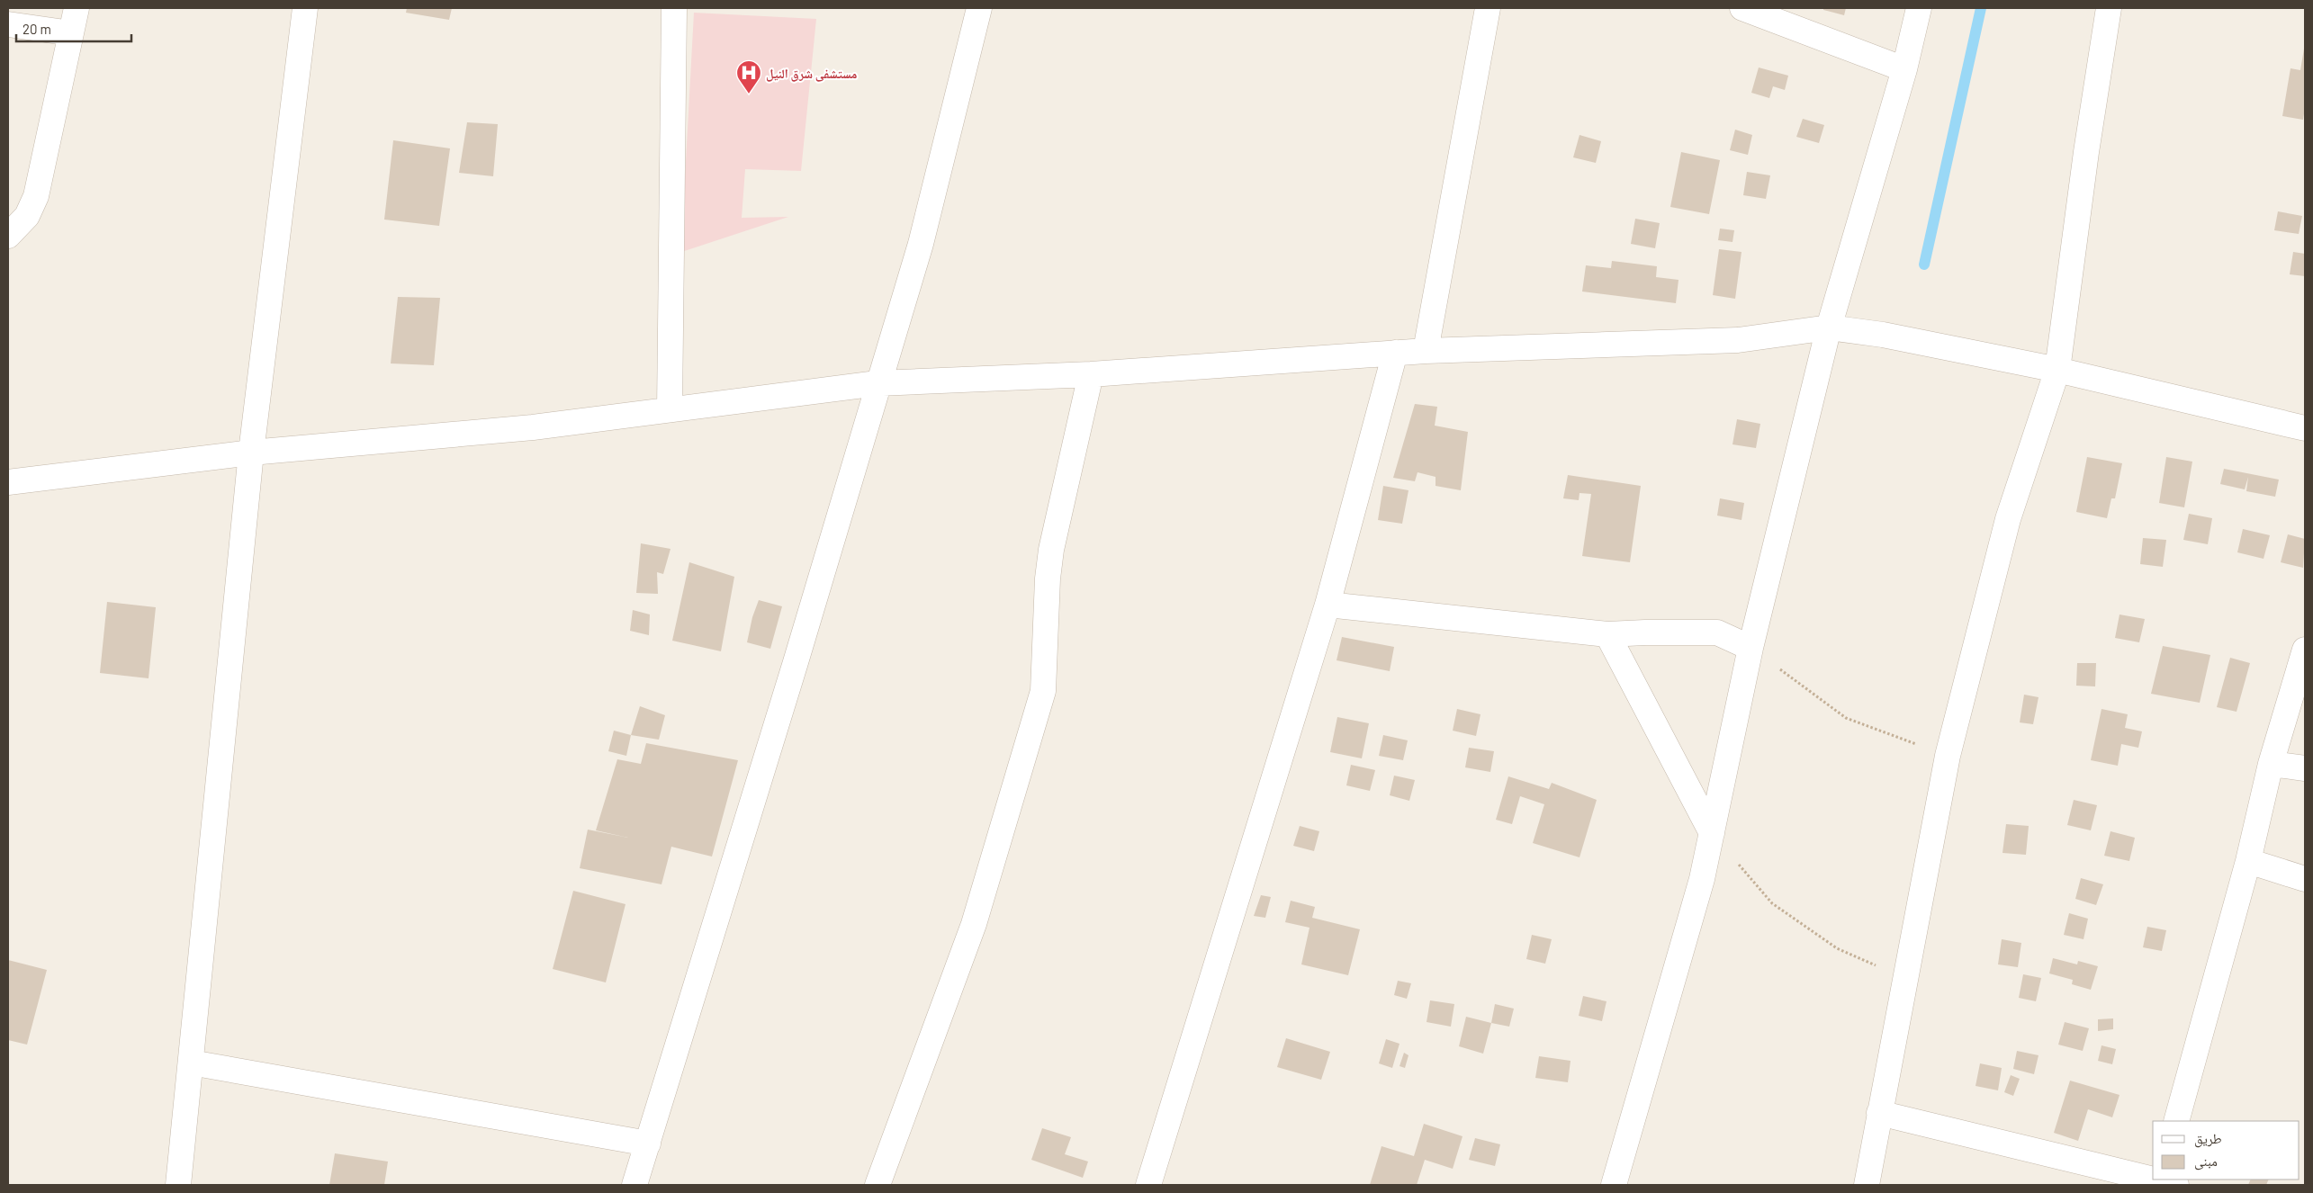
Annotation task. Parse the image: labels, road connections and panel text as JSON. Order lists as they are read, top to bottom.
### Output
{
  "places": {
    "hospital": ["مستشفى شرق النيل"]
  },
  "legend": ["طريق", "مبنى"],
  "scale_bar": "20 m"
}
